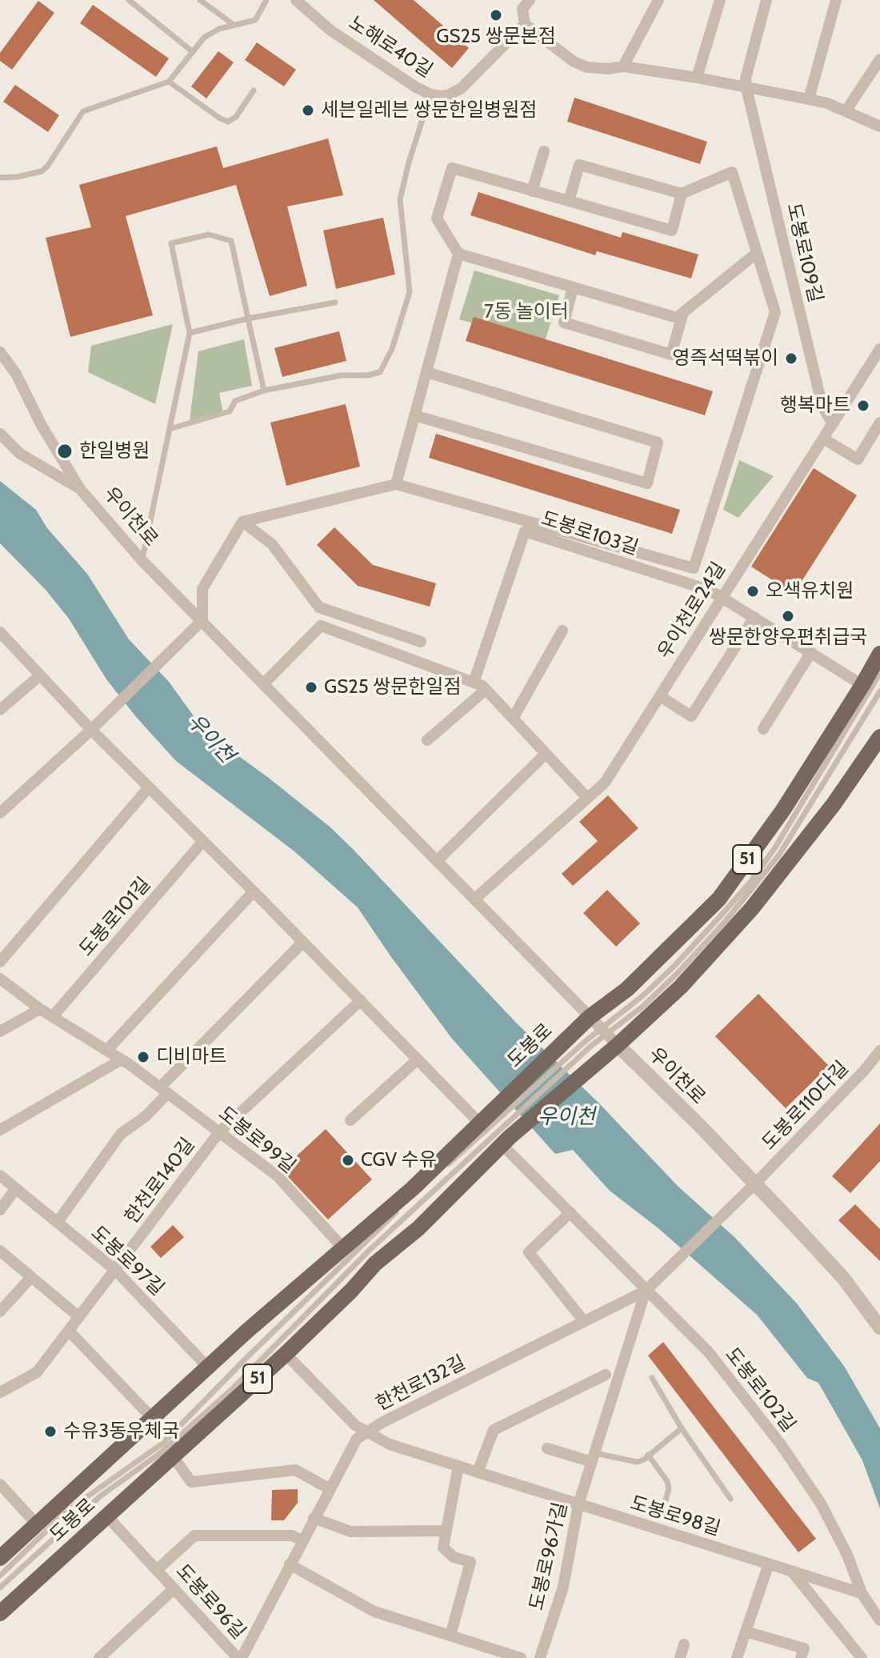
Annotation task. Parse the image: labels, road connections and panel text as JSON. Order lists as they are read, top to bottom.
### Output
{
  "streets": {
    "main road": ["51", "도봉로"],
    "street": [
      "노해로40길",
      "도봉로109길",
      "우이천로",
      "도봉로103길",
      "우이천로24길",
      "도봉로101길",
      "도봉로110다길",
      "도봉로99길",
      "한천로140길",
      "도봉로97길",
      "한천로132길",
      "도봉로102길",
      "도봉로98길",
      "도봉로96가길",
      "도봉로96길"
    ]
  },
  "crossings": [
    ["도봉로109길", "우이천로24길"],
    ["우이천로", "우이천로24길"],
    ["우이천로", "도봉로"],
    ["우이천로", "도봉로110다길"],
    ["도봉로103길", "우이천로24길"],
    ["도봉로103길", "도봉로"],
    ["도봉로101길", "도봉로99길"],
    ["도봉로", "도봉로99길"],
    ["도봉로", "도봉로97길"],
    ["도봉로", "도봉로102길"],
    ["도봉로", "도봉로98길"],
    ["도봉로", "도봉로96길"],
    ["도봉로110다길", "한천로132길"],
    ["도봉로110다길", "도봉로102길"],
    ["도봉로110다길", "도봉로96가길"],
    ["도봉로99길", "한천로140길"],
    ["한천로140길", "도봉로97길"],
    ["한천로132길", "도봉로102길"],
    ["한천로132길", "도봉로98길"],
    ["한천로132길", "도봉로96가길"],
    ["한천로132길", "도봉로96길"],
    ["도봉로102길", "도봉로98길"],
    ["도봉로102길", "도봉로96가길"],
    ["도봉로98길", "도봉로96가길"]
  ],
  "water": ["우이천"],
  "parks": ["7동 놀이터"],
  "places": [
    "GS25 쌍문본점",
    "세븐일레븐 쌍문한일병원점",
    "영즉석떡볶이",
    "행복마트",
    "한일병원",
    "오색유치원",
    "쌍문한양우편취급국",
    "GS25 쌍문한일점",
    "디비마트",
    "CGV 수유",
    "수유3동우체국"
  ]
}
